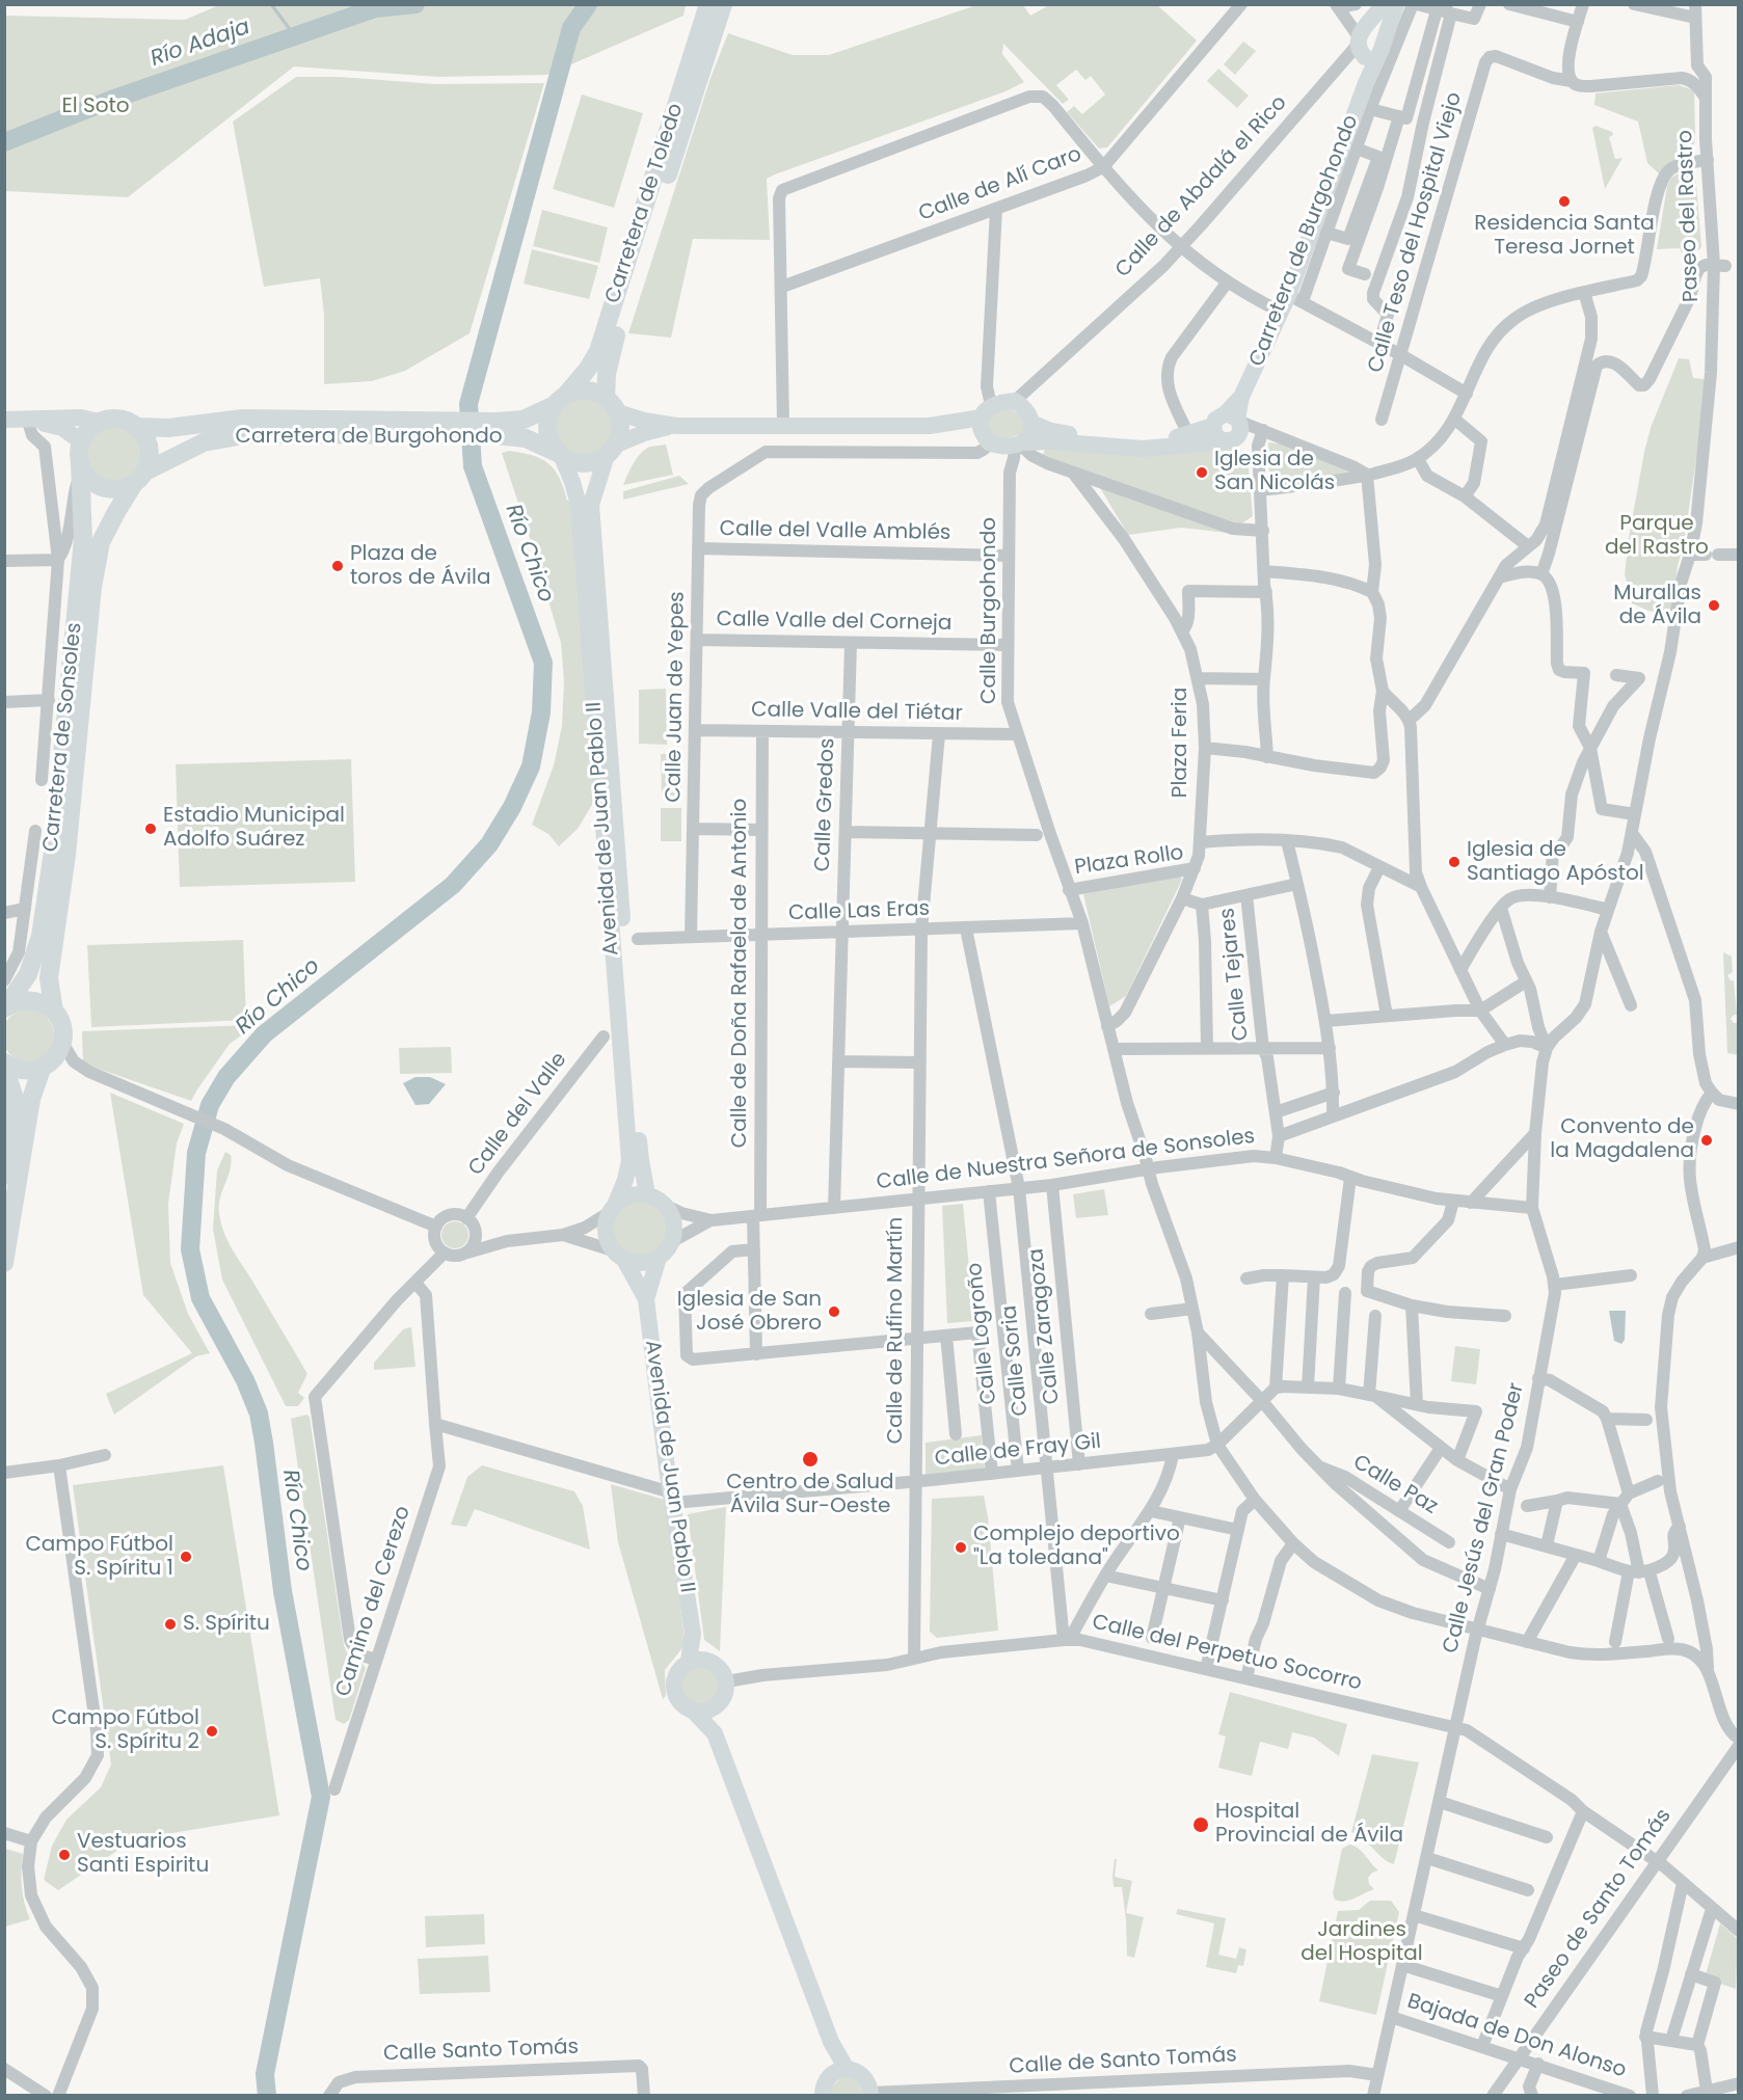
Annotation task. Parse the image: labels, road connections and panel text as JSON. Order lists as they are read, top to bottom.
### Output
{
  "streets": {
    "highway": ["Carretera de Toledo", "Carretera de Burgohondo", "Carretera de Sonsoles"],
    "main road": ["Avenida de Juan Pablo II"],
    "street": [
      "Calle de Alí Caro",
      "Calle de Abdalá el Rico",
      "Paseo del Rastro",
      "Calle Teso del Hospital Viejo",
      "Calle del Valle Amblés",
      "Calle Burgohondo",
      "Calle Valle del Corneja",
      "Calle Juan de Yepes",
      "Calle Valle del Tiétar",
      "Plaza Feria",
      "Calle Gredos",
      "Plaza Rollo",
      "Calle Las Eras",
      "Calle de Doña Rafaela de Antonio",
      "Calle Tejares",
      "Calle del Valle",
      "Calle de Nuestra Señora de Sonsoles",
      "Calle Zaragoza",
      "Calle de Rufino Martín",
      "Calle Logroño",
      "Calle Soria",
      "Calle de Fray Gil",
      "Calle Paz",
      "Calle Jesús del Gran Poder",
      "Camino del Cerezo",
      "Calle del Perpetuo Socorro",
      "Paseo de Santo Tomás",
      "Bajada de Don Alonso",
      "Calle Santo Tomás",
      "Calle de Santo Tomás"
    ]
  },
  "crossings": [
    ["Calle de Abdalá el Rico", "Carretera de Burgohondo"],
    ["Calle de Abdalá el Rico", "Calle Burgohondo"],
    ["Calle de Abdalá el Rico", "Calle Juan de Yepes"],
    ["Carretera de Toledo", "Carretera de Burgohondo"],
    ["Carretera de Toledo", "Avenida de Juan Pablo II"],
    ["Paseo del Rastro", "Calle Jesús del Gran Poder"],
    ["Carretera de Burgohondo", "Carretera de Sonsoles"],
    ["Carretera de Burgohondo", "Avenida de Juan Pablo II"],
    ["Calle del Valle Amblés", "Calle Burgohondo"],
    ["Calle del Valle Amblés", "Calle Juan de Yepes"],
    ["Calle Burgohondo", "Calle Valle del Corneja"],
    ["Calle Burgohondo", "Calle Juan de Yepes"],
    ["Calle Burgohondo", "Calle Valle del Tiétar"],
    ["Calle Burgohondo", "Plaza Rollo"],
    ["Calle Valle del Corneja", "Calle Juan de Yepes"],
    ["Calle Valle del Corneja", "Calle Gredos"],
    ["Calle Juan de Yepes", "Calle Valle del Tiétar"],
    ["Calle Juan de Yepes", "Calle Las Eras"],
    ["Calle Valle del Tiétar", "Calle Gredos"],
    ["Calle Valle del Tiétar", "Calle de Doña Rafaela de Antonio"],
    ["Calle Valle del Tiétar", "Calle de Rufino Martín"],
    ["Plaza Feria", "Plaza Rollo"],
    ["Calle Gredos", "Calle Las Eras"],
    ["Calle Gredos", "Calle de Nuestra Señora de Sonsoles"],
    ["Avenida de Juan Pablo II", "Calle de Doña Rafaela de Antonio"],
    ["Avenida de Juan Pablo II", "Calle de Nuestra Señora de Sonsoles"],
    ["Avenida de Juan Pablo II", "Calle de Fray Gil"],
    ["Avenida de Juan Pablo II", "Calle del Perpetuo Socorro"],
    ["Plaza Rollo", "Calle Las Eras"],
    ["Plaza Rollo", "Calle de Nuestra Señora de Sonsoles"],
    ["Plaza Rollo", "Calle de Fray Gil"],
    ["Calle Las Eras", "Calle de Doña Rafaela de Antonio"],
    ["Calle Las Eras", "Calle de Rufino Martín"],
    ["Calle Las Eras", "Calle Soria"],
    ["Calle de Doña Rafaela de Antonio", "Calle de Nuestra Señora de Sonsoles"],
    ["Calle Tejares", "Calle de Nuestra Señora de Sonsoles"],
    ["Calle de Nuestra Señora de Sonsoles", "Calle Zaragoza"],
    ["Calle de Nuestra Señora de Sonsoles", "Calle de Rufino Martín"],
    ["Calle de Nuestra Señora de Sonsoles", "Calle Logroño"],
    ["Calle de Nuestra Señora de Sonsoles", "Calle Soria"],
    ["Calle de Nuestra Señora de Sonsoles", "Calle Jesús del Gran Poder"],
    ["Calle Zaragoza", "Calle de Fray Gil"],
    ["Calle de Rufino Martín", "Calle de Fray Gil"],
    ["Calle de Rufino Martín", "Calle del Perpetuo Socorro"],
    ["Calle Logroño", "Calle de Fray Gil"],
    ["Calle Soria", "Calle de Fray Gil"],
    ["Calle Soria", "Calle del Perpetuo Socorro"],
    ["Calle Jesús del Gran Poder", "Calle del Perpetuo Socorro"],
    ["Calle Jesús del Gran Poder", "Bajada de Don Alonso"],
    ["Calle Jesús del Gran Poder", "Calle de Santo Tomás"],
    ["Calle del Perpetuo Socorro", "Paseo de Santo Tomás"],
    ["Paseo de Santo Tomás", "Bajada de Don Alonso"]
  ],
  "water": ["Río Adaja", "Río Chico"],
  "parks": ["El Soto", "Parque del Rastro", "Jardines del Hospital"],
  "places": [
    "Residencia Santa Teresa Jornet",
    "Iglesia de San Nicolás",
    "Plaza de toros de Ávila",
    "Murallas de Ávila",
    "Estadio Municipal Adolfo Suárez",
    "Iglesia de Santiago Apóstol",
    "Convento de la Magdalena",
    "Iglesia de San José Obrero",
    "Centro de Salud Ávila Sur-Oeste",
    "Complejo deportivo \"La toledana\"",
    "Campo Fútbol S. Spíritu 1",
    "S. Spíritu",
    "Campo Fútbol S. Spíritu 2",
    "Hospital Provincial de Ávila",
    "Vestuarios Santi Espiritu"
  ]
}
